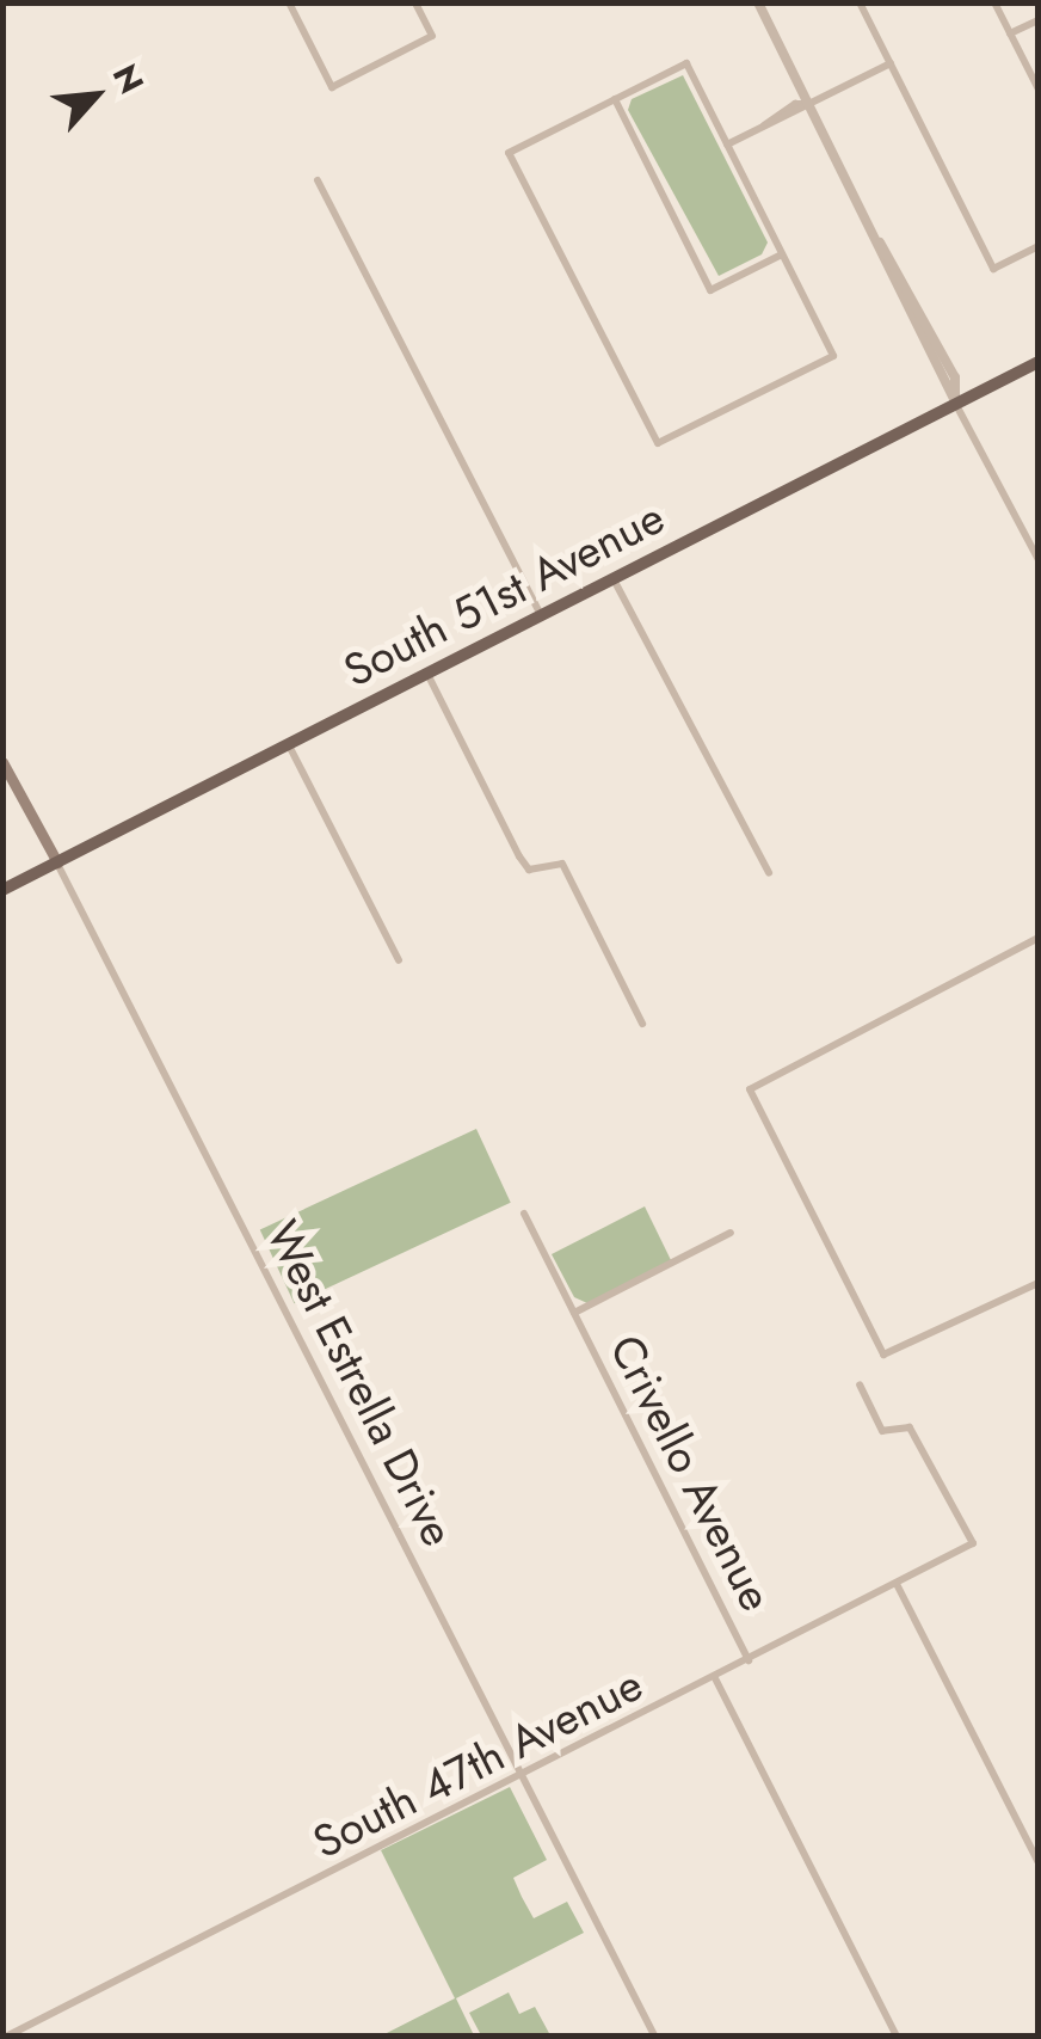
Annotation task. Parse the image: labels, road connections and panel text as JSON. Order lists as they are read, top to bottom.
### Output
{
  "streets": {
    "main road": ["South 51st Avenue", "West Estrella Drive"],
    "street": ["Crivello Avenue", "South 47th Avenue"]
  },
  "crossings": [
    ["South 51st Avenue", "West Estrella Drive"],
    ["West Estrella Drive", "South 47th Avenue"],
    ["Crivello Avenue", "South 47th Avenue"]
  ],
  "north": "top right"
}
